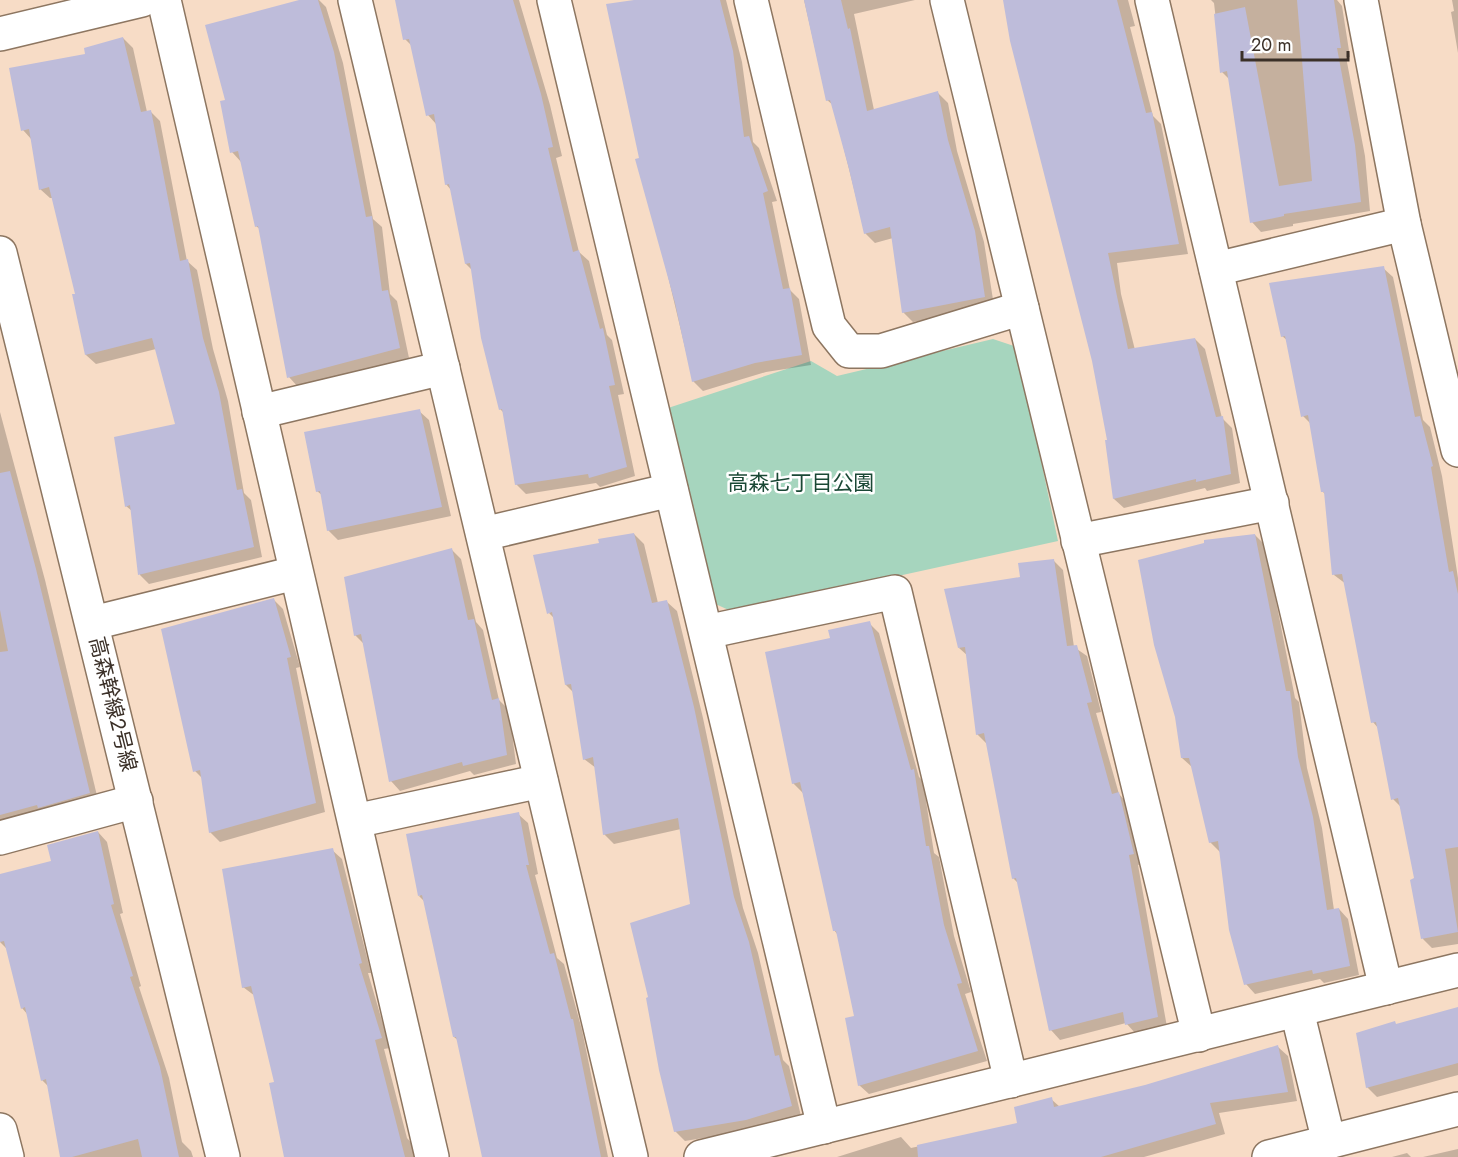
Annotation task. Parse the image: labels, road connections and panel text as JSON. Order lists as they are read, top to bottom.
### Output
{
  "streets": {
    "street": ["高森幹線２号線"]
  },
  "parks": ["高森七丁目公園"],
  "scale_bar": "20 m"
}
